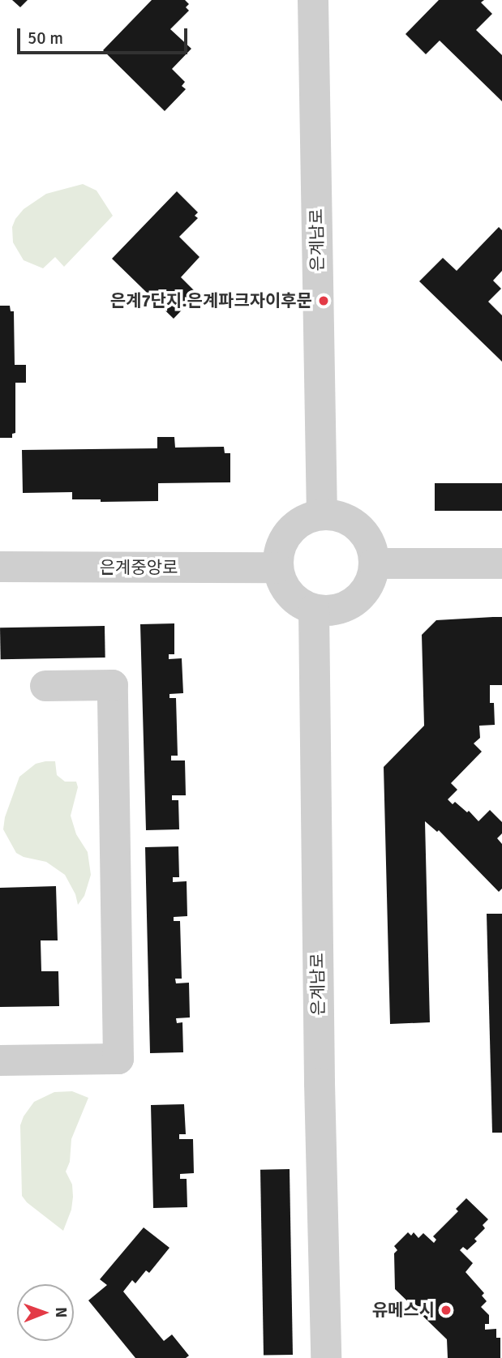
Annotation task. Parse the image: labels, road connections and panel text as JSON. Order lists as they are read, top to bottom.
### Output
{
  "streets": {
    "street": ["은계남로", "은계중앙로"]
  },
  "crossings": [
    ["은계남로", "은계중앙로"]
  ],
  "places": ["은계7단지.은계파크자이후문", "유메스시"],
  "scale_bar": "50 m",
  "north": "right"
}
